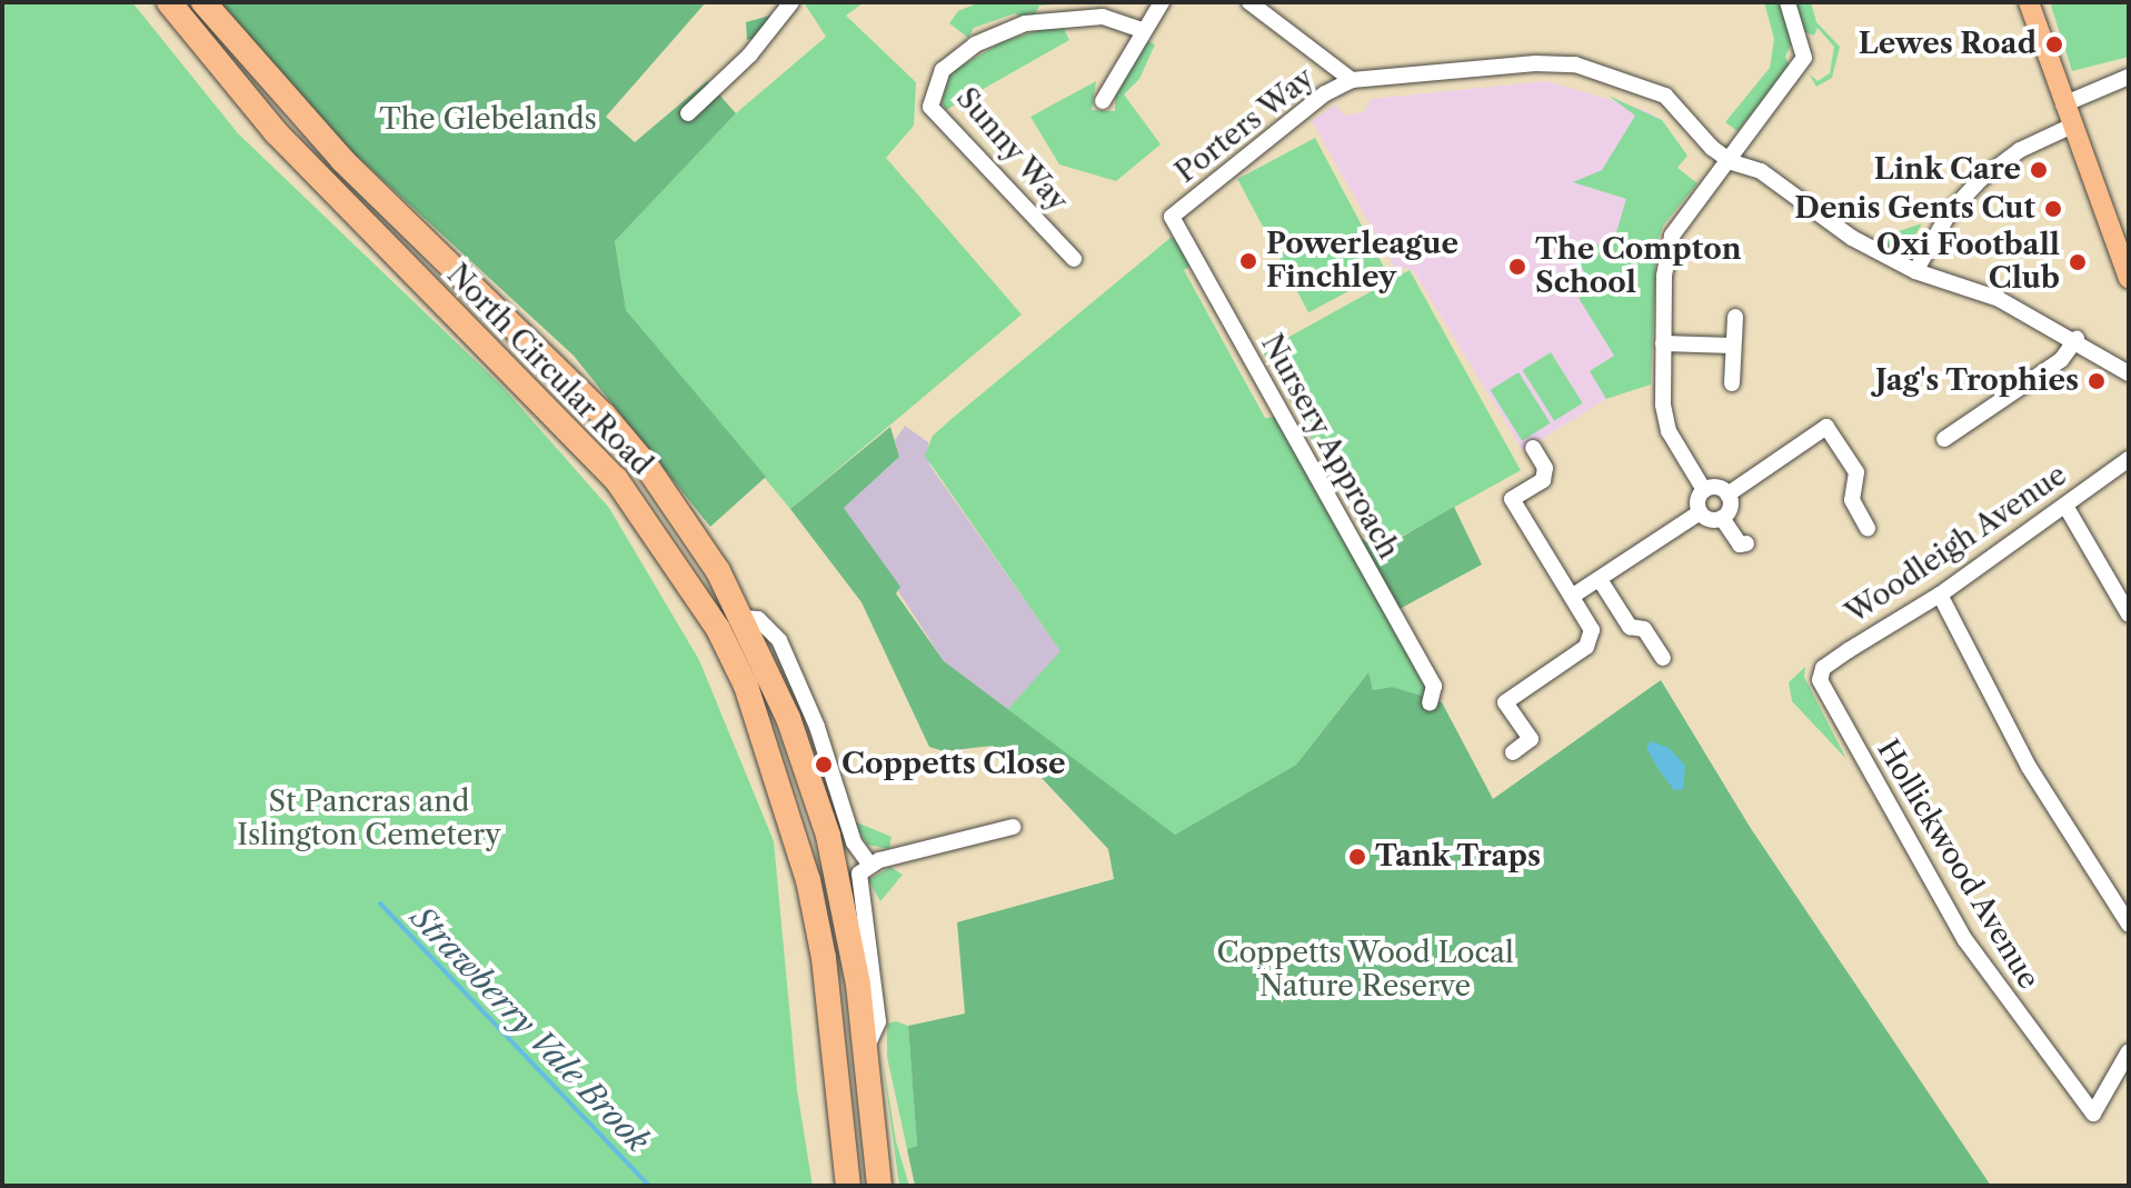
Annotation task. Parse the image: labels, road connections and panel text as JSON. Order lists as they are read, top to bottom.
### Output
{
  "streets": {
    "highway": ["North Circular Road"],
    "street": [
      "Porters Way",
      "Sunny Way",
      "Nursery Approach",
      "Woodleigh Avenue",
      "Hollickwood Avenue"
    ]
  },
  "crossings": [
    ["Porters Way", "Nursery Approach"],
    ["Woodleigh Avenue", "Hollickwood Avenue"]
  ],
  "water": ["Strawberry Vale Brook"],
  "parks": ["The Glebelands", "St Pancras and Islington Cemetery", "Coppetts Wood Local Nature Reserve"],
  "places": [
    "Lewes Road",
    "Link Care",
    "Denis Gents Cut",
    "Powerleague Finchley",
    "Oxi Football Club",
    "The Compton School",
    "Jag's Trophies",
    "Coppetts Close",
    "Tank Traps"
  ]
}
